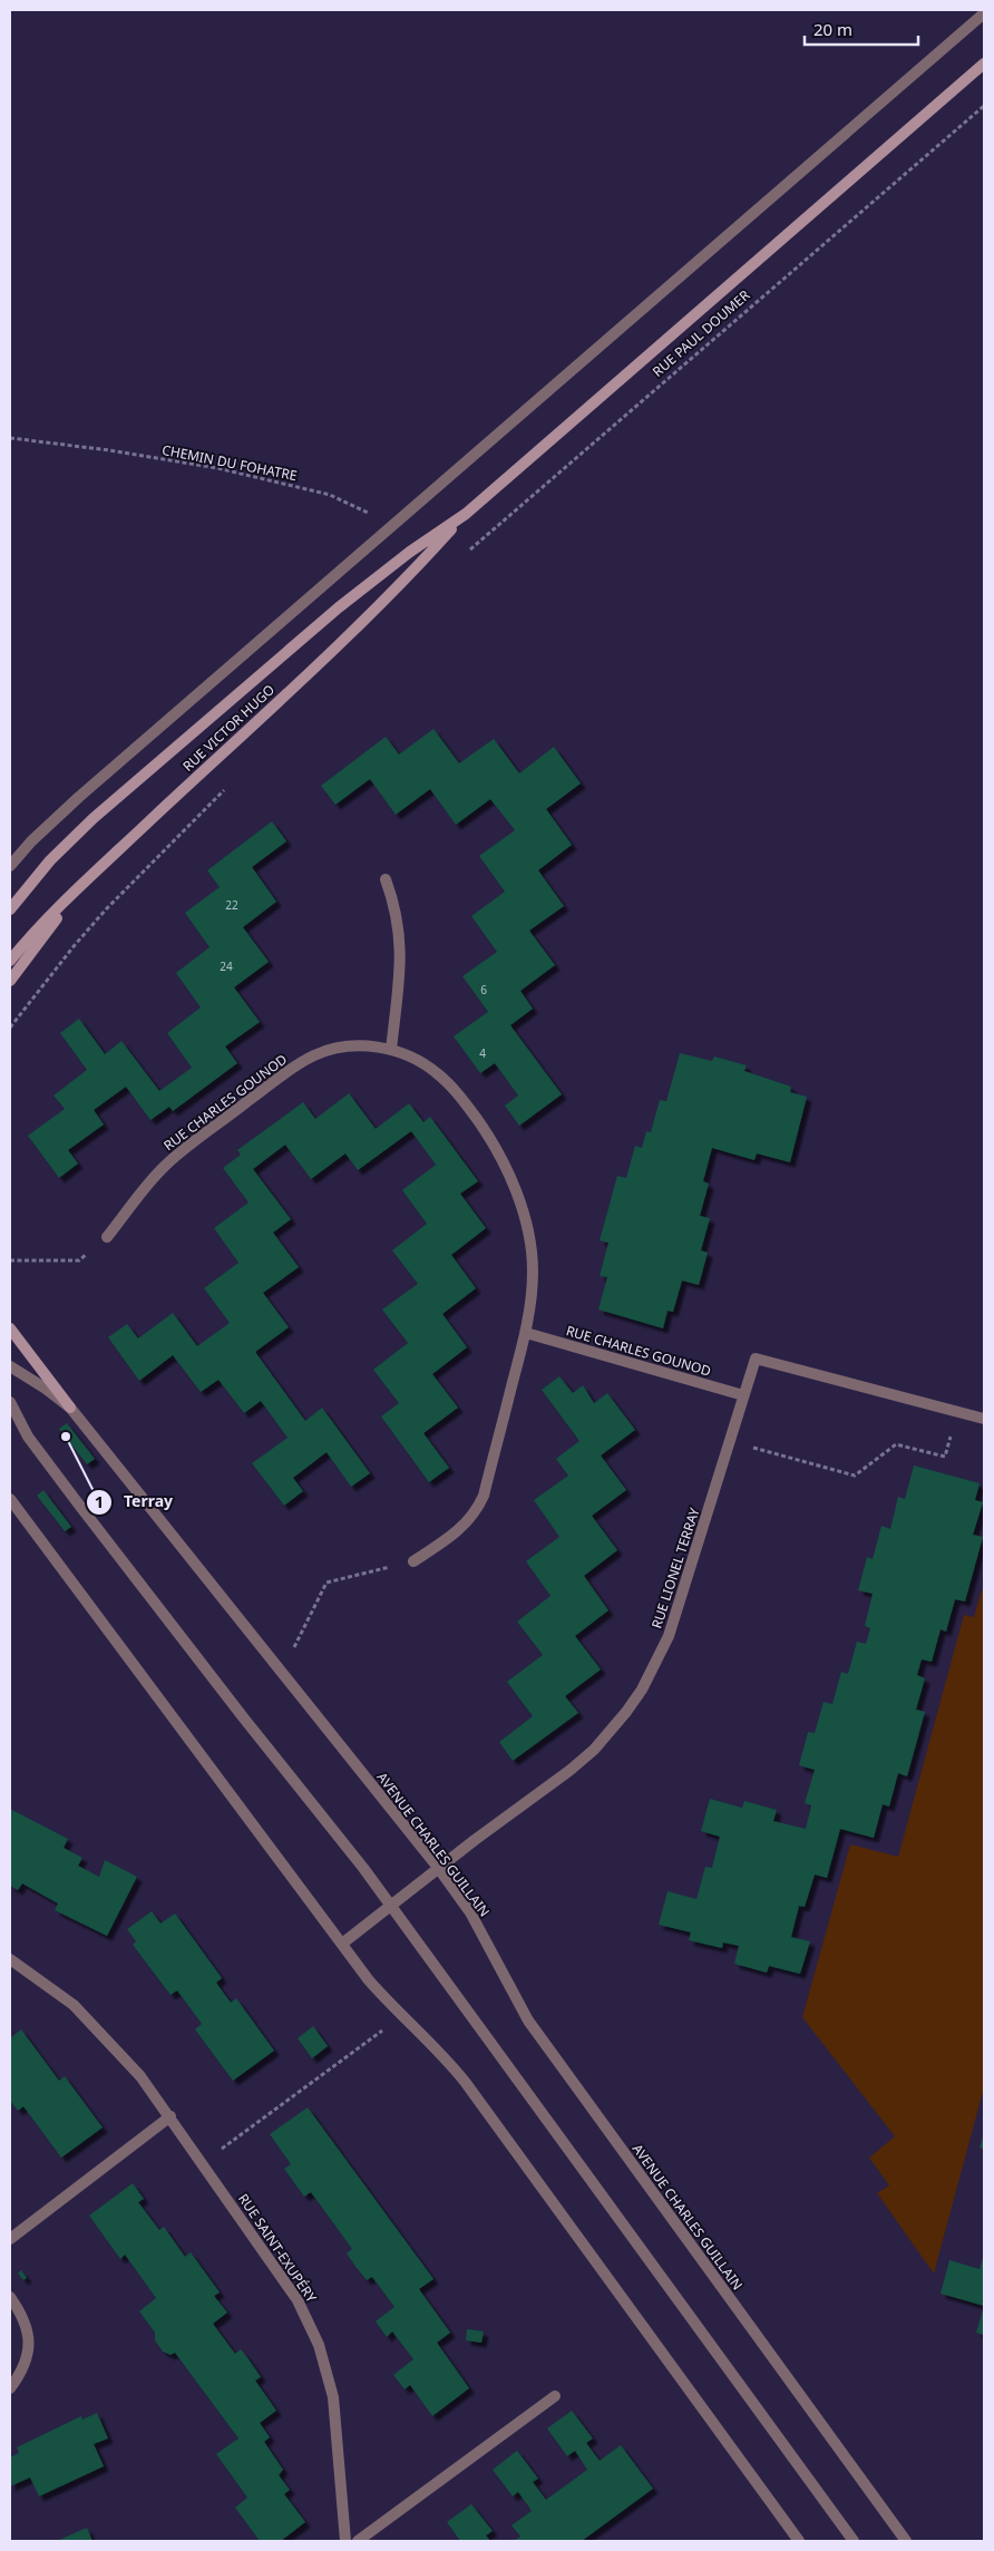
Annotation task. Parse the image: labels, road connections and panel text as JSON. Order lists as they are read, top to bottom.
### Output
{
  "streets": {
    "main road": ["RUE PAUL DOUMER", "RUE VICTOR HUGO"],
    "street": [
      "RUE CHARLES GOUNOD",
      "RUE LIONEL TERRAY",
      "AVENUE CHARLES GUILLAIN",
      "RUE SAINT-EXUPÉRY"
    ],
    "path": ["CHEMIN DU FOHATRE"]
  },
  "crossings": [
    ["RUE PAUL DOUMER", "RUE VICTOR HUGO"],
    ["RUE CHARLES GOUNOD", "RUE LIONEL TERRAY"],
    ["RUE LIONEL TERRAY", "AVENUE CHARLES GUILLAIN"]
  ],
  "places": ["Terray"],
  "house_numbers": [
    "22",
    "24",
    "6",
    "4"
  ],
  "scale_bar": "20 m"
}
